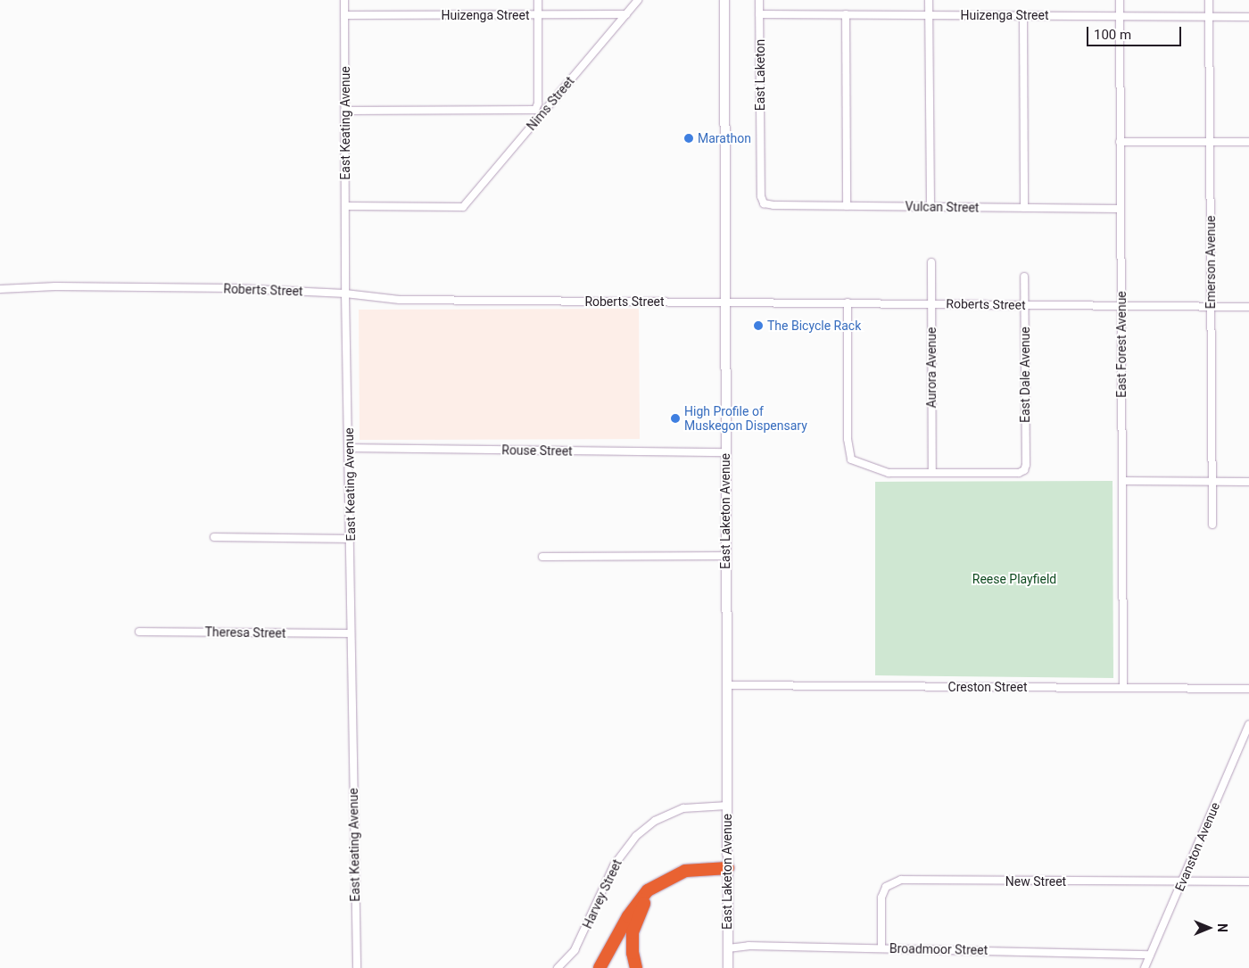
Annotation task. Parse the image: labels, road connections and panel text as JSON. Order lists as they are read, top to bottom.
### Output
{
  "streets": {
    "main road": ["East Laketon Avenue"],
    "street": [
      "Huizenga Street",
      "East Laketon",
      "Nims Street",
      "East Keating Avenue",
      "Vulcan Street",
      "Emerson Avenue",
      "Roberts Street",
      "East Forest Avenue",
      "Aurora Avenue",
      "East Dale Avenue",
      "Rouse Street",
      "Theresa Street",
      "Creston Street",
      "Evanston Avenue",
      "New Street",
      "Harvey Street",
      "Broadmoor Street"
    ]
  },
  "crossings": [
    ["Huizenga Street", "East Laketon"],
    ["Huizenga Street", "Nims Street"],
    ["Huizenga Street", "East Keating Avenue"],
    ["Huizenga Street", "Emerson Avenue"],
    ["Huizenga Street", "East Forest Avenue"],
    ["East Laketon", "Vulcan Street"],
    ["Nims Street", "East Keating Avenue"],
    ["East Keating Avenue", "Roberts Street"],
    ["East Keating Avenue", "Rouse Street"],
    ["East Keating Avenue", "Theresa Street"],
    ["Vulcan Street", "East Forest Avenue"],
    ["Emerson Avenue", "Roberts Street"],
    ["Roberts Street", "East Forest Avenue"],
    ["Roberts Street", "Aurora Avenue"],
    ["Roberts Street", "East Dale Avenue"],
    ["Roberts Street", "East Laketon Avenue"],
    ["East Forest Avenue", "Creston Street"],
    ["Aurora Avenue", "East Dale Avenue"],
    ["Rouse Street", "East Laketon Avenue"],
    ["East Laketon Avenue", "Creston Street"],
    ["East Laketon Avenue", "Harvey Street"],
    ["East Laketon Avenue", "Broadmoor Street"],
    ["Evanston Avenue", "New Street"],
    ["Evanston Avenue", "Broadmoor Street"],
    ["New Street", "Broadmoor Street"]
  ],
  "parks": ["Reese Playfield"],
  "places": ["Marathon", "The Bicycle Rack", "High Profile of Muskegon Dispensary"],
  "scale_bar": "100 m",
  "north": "right"
}
